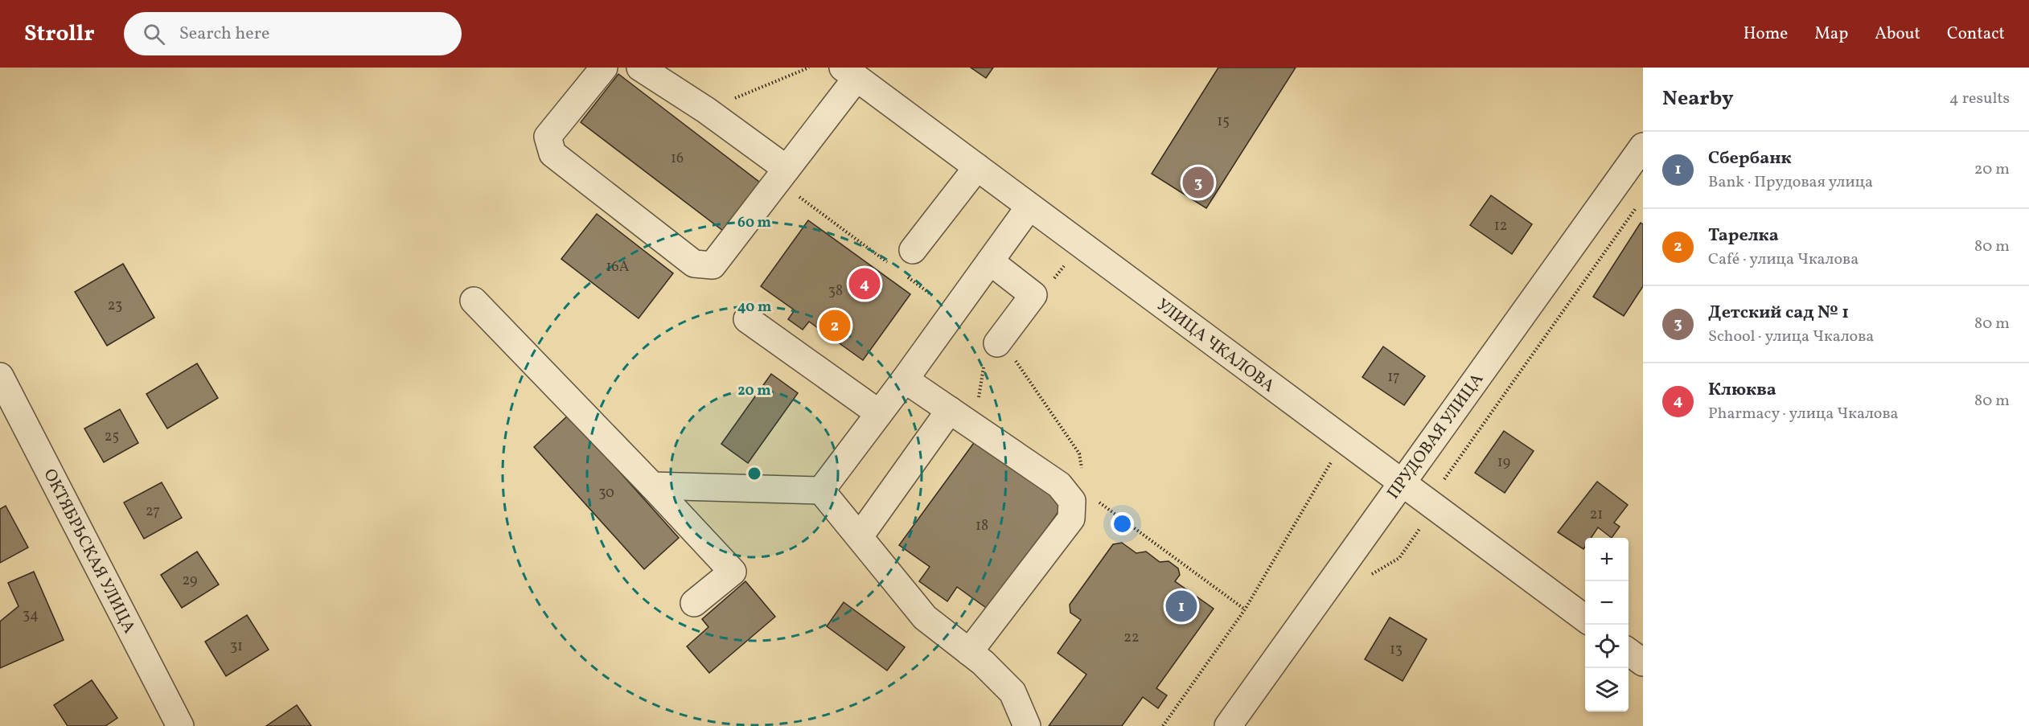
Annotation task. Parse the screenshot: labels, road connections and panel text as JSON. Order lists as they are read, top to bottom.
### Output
{
  "streets": {
    "street": ["УЛИЦА ЧКАЛОВА", "ПРУДОВАЯ УЛИЦА", "ОКТЯБРЬСКАЯ УЛИЦА"]
  },
  "crossings": [
    ["УЛИЦА ЧКАЛОВА", "ПРУДОВАЯ УЛИЦА"]
  ],
  "house_numbers": [
    "15",
    "16",
    "12",
    "16А",
    "38",
    "23",
    "17",
    "25",
    "19",
    "30",
    "27",
    "21",
    "18",
    "29",
    "34",
    "22",
    "31",
    "13"
  ],
  "page": {
    "header": "Strollr",
    "search": "Search here",
    "nav": [
      "Home",
      "Map",
      "About",
      "Contact"
    ],
    "heading": ["Nearby", "4 results"],
    "list": [
      {
        "mark": "1",
        "name": "Сбербанк",
        "note": "Bank · Прудовая улица",
        "value": "20 m"
      },
      {
        "mark": "2",
        "name": "Тарелка",
        "note": "Café · улица Чкалова",
        "value": "80 m"
      },
      {
        "mark": "3",
        "name": "Детский сад № 1",
        "note": "School · улица Чкалова",
        "value": "80 m"
      },
      {
        "mark": "4",
        "name": "Клюква",
        "note": "Pharmacy · улица Чкалова",
        "value": "80 m"
      }
    ],
    "pins": [
      "3",
      "4",
      "2",
      "1"
    ],
    "map_buttons": ["+", "−"]
  },
  "rings": ["60 m", "40 m", "20 m"]
}
